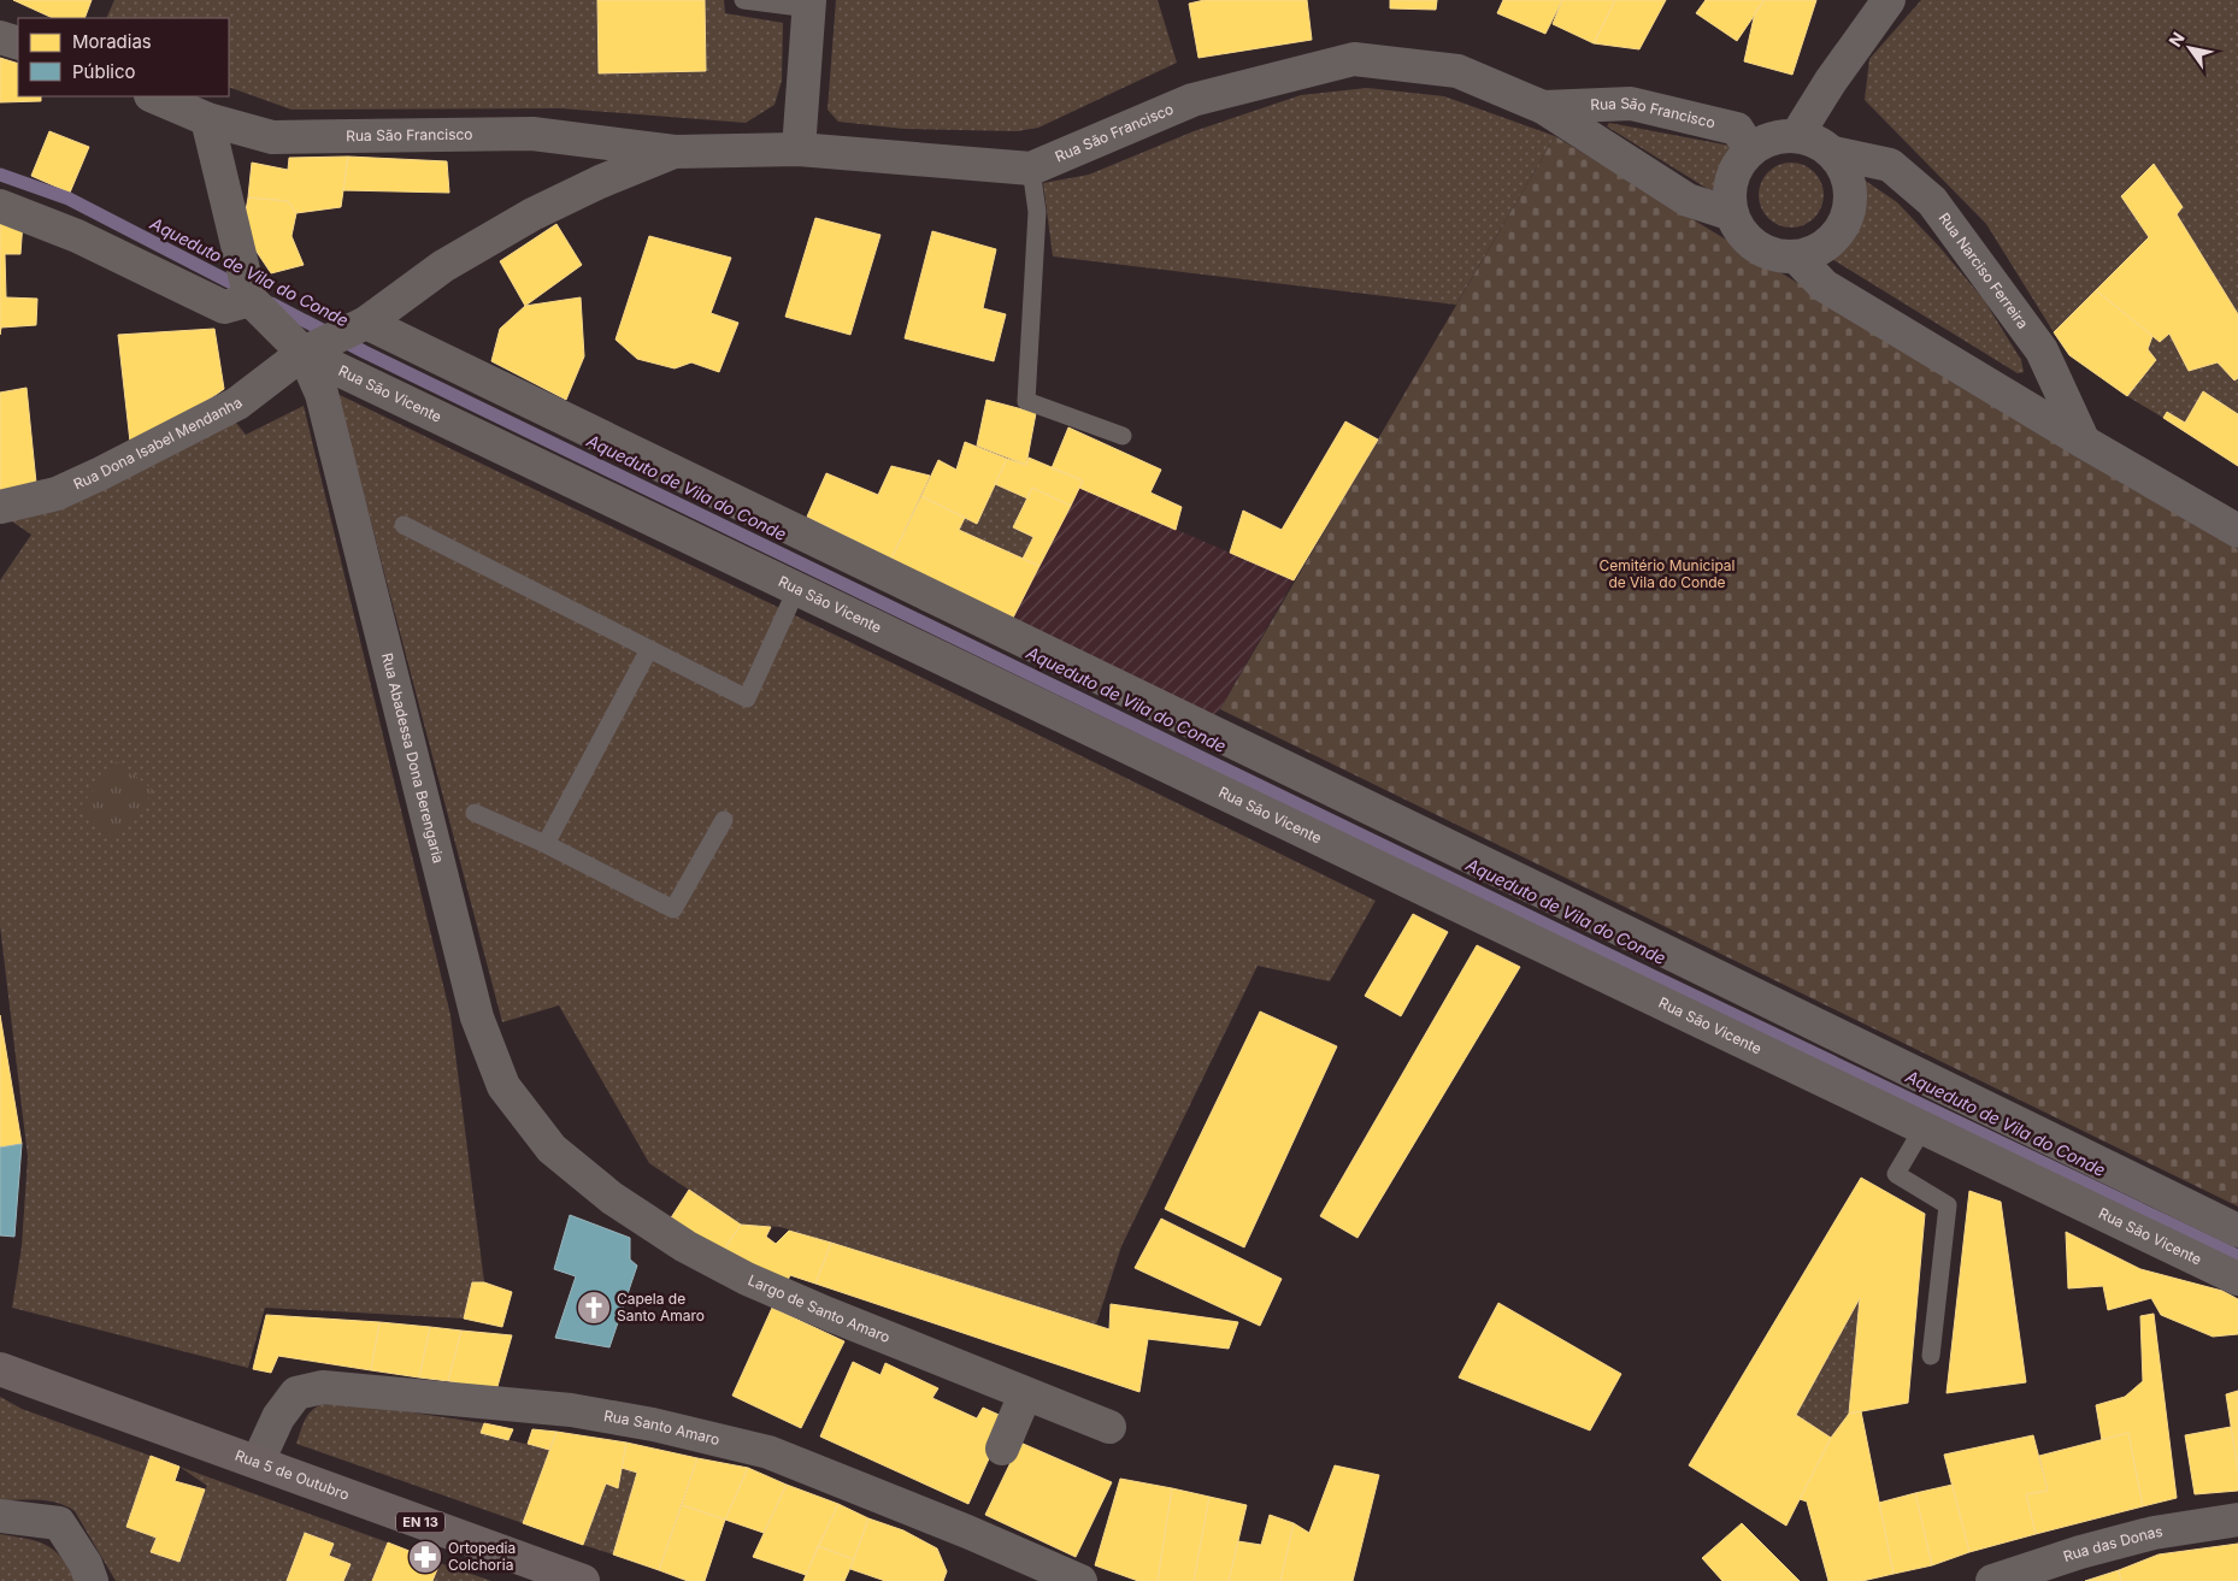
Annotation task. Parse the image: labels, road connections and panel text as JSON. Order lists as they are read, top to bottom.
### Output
{
  "streets": {
    "main road": ["Rua 5 de Outubro", "EN 13"],
    "street": [
      "Rua São Francisco",
      "Rua Narciso Ferreira",
      "Rua São Vicente",
      "Rua Dona Isabel Mendanha",
      "Rua Abadessa Dona Berengaria",
      "Largo de Santo Amaro",
      "Rua Santo Amaro",
      "Rua das Donas"
    ]
  },
  "crossings": [
    ["Rua São Francisco", "Rua Narciso Ferreira"],
    ["Rua São Francisco", "Rua São Vicente"],
    ["Rua São Francisco", "Rua Dona Isabel Mendanha"],
    ["Rua São Francisco", "Rua Abadessa Dona Berengaria"],
    ["Rua São Vicente", "Rua Dona Isabel Mendanha"],
    ["Rua São Vicente", "Rua Abadessa Dona Berengaria"],
    ["Rua Dona Isabel Mendanha", "Rua Abadessa Dona Berengaria"],
    ["Rua Abadessa Dona Berengaria", "Largo de Santo Amaro"],
    ["Rua Santo Amaro", "Rua 5 de Outubro"]
  ],
  "water": ["Aqueduto de Vila do Conde"],
  "parks": ["Cemitério Municipal de Vila do Conde"],
  "places": {
    "church": ["Capela de Santo Amaro"],
    "pharmacy": ["Ortopedia Colchoria"]
  },
  "legend": ["Moradias", "Público"],
  "north": "top left"
}
